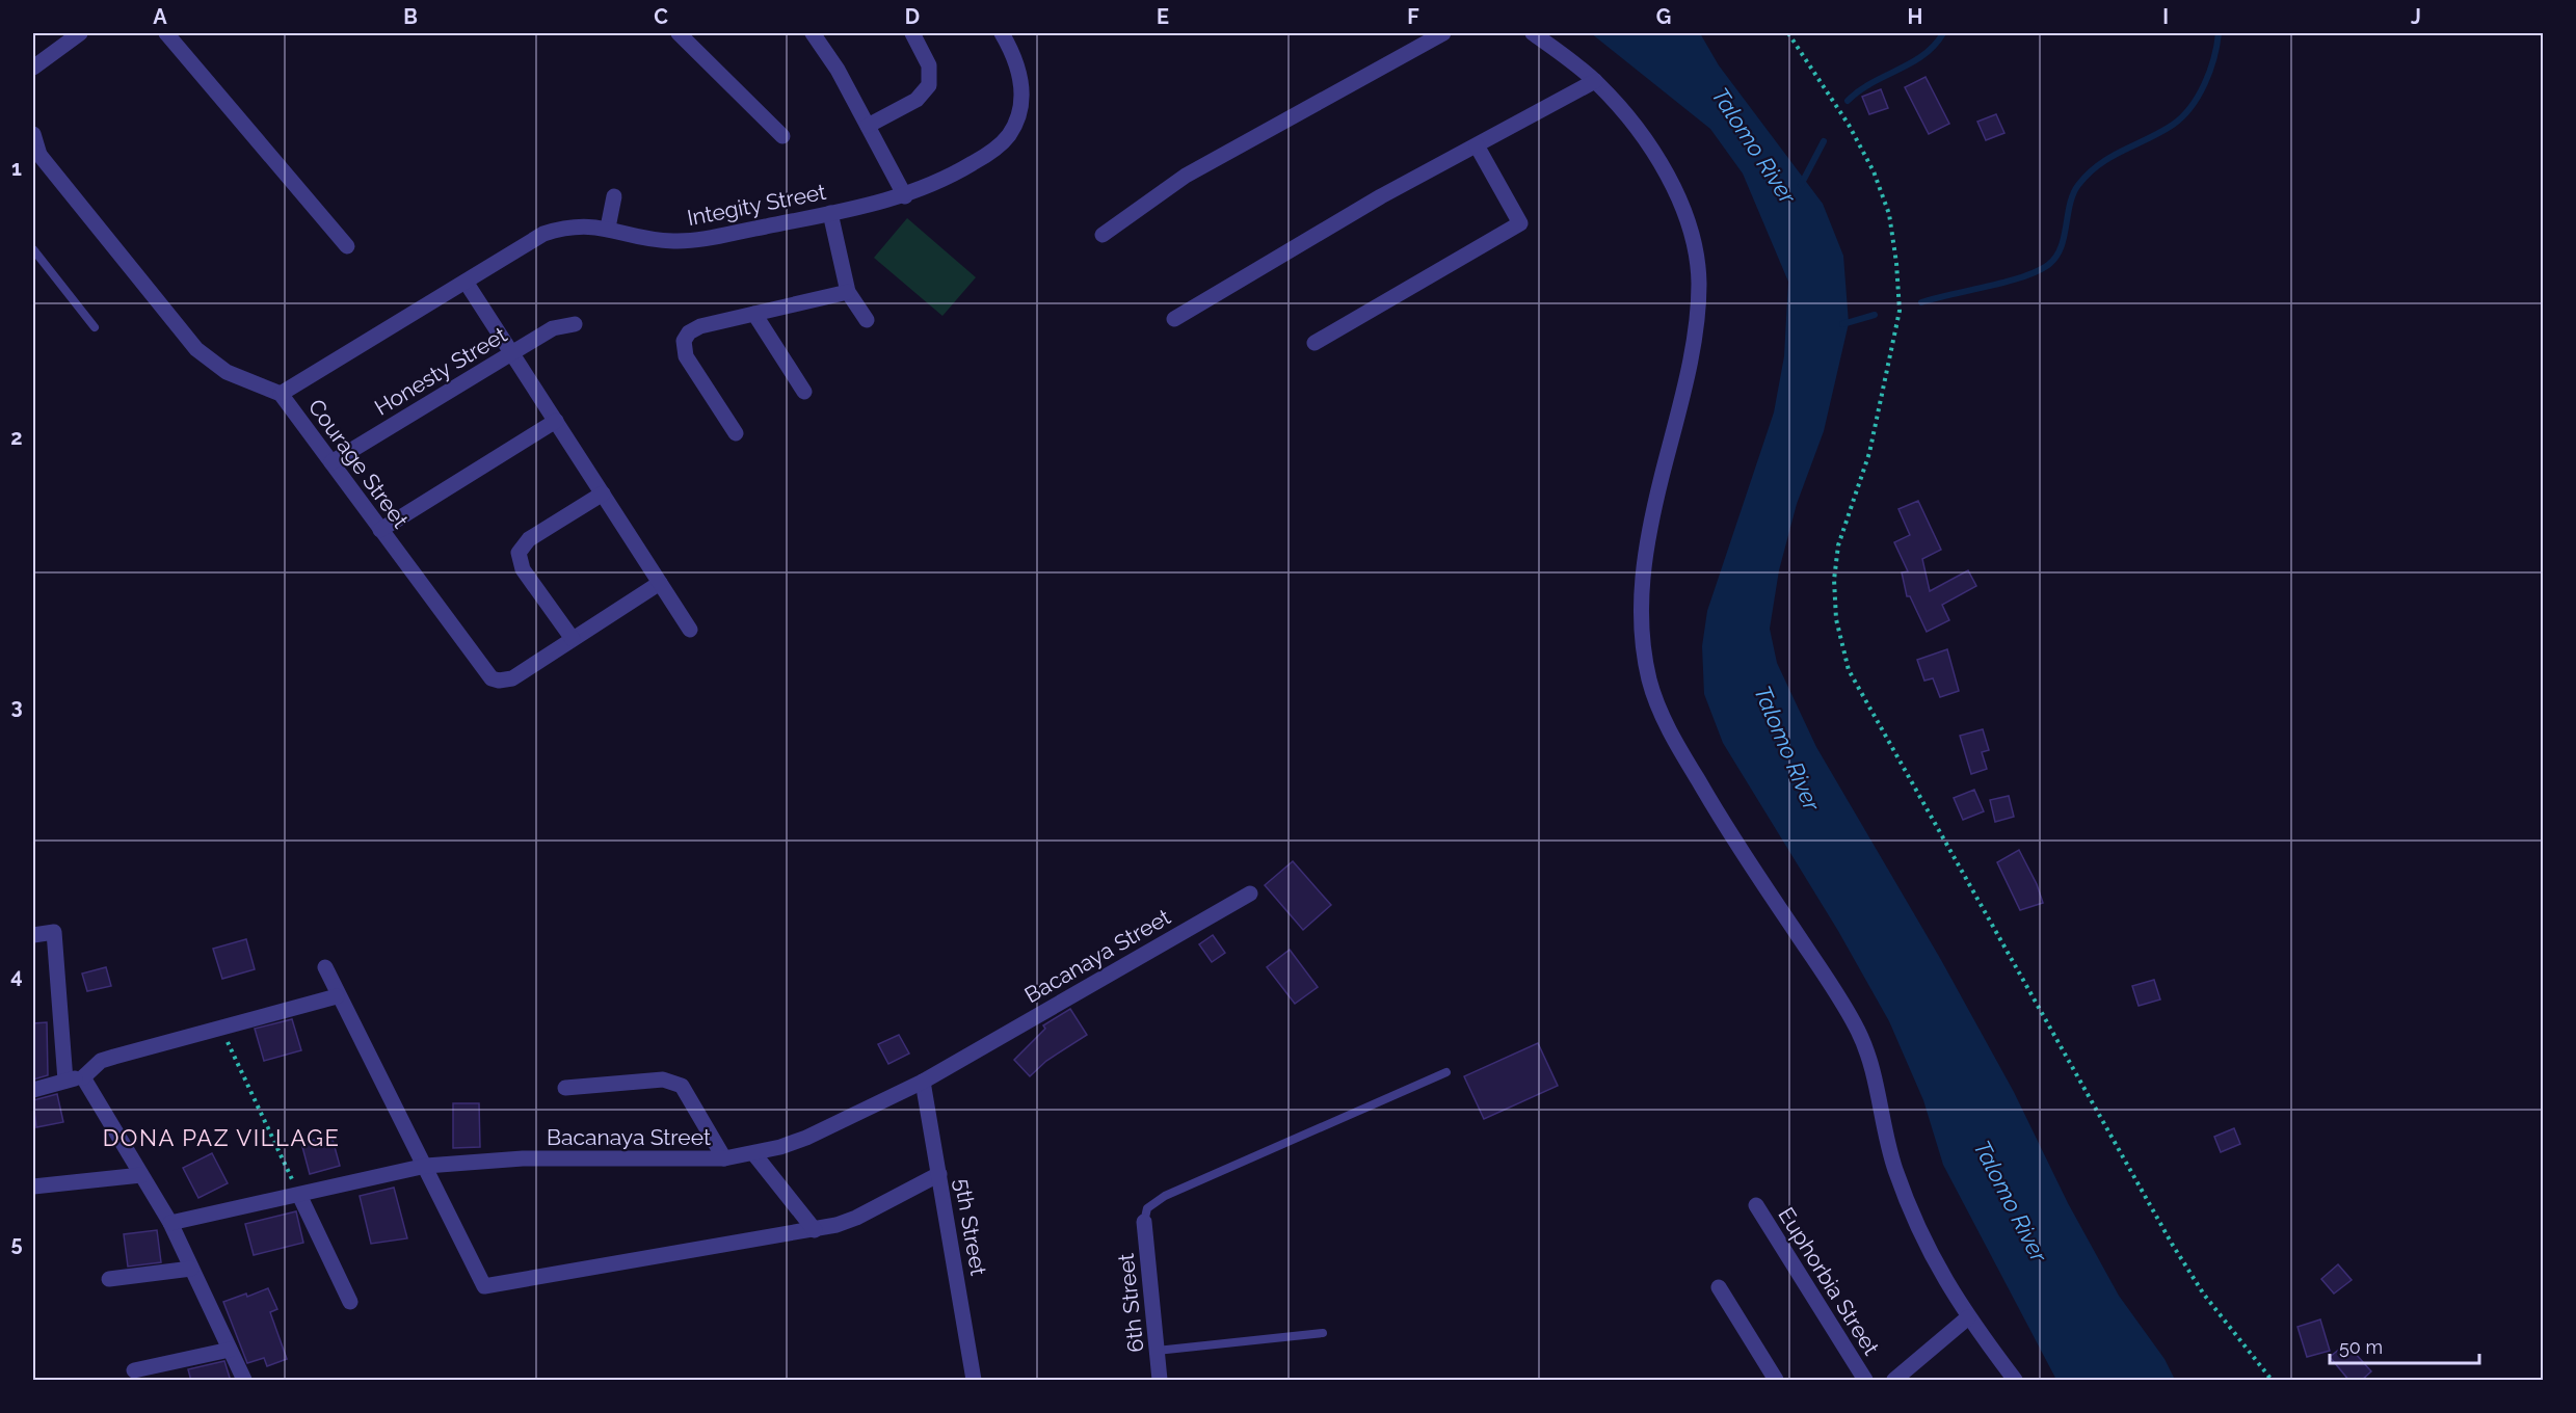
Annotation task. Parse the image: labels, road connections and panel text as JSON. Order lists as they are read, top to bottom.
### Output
{
  "streets": {
    "street": [
      "Integity Street",
      "Honesty Street",
      "Courage Street",
      "Bacanaya Street",
      "5th Street",
      "Euphorbia Street",
      "6th Street"
    ]
  },
  "crossings": [
    ["Integity Street", "Courage Street"],
    ["Honesty Street", "Courage Street"],
    ["Bacanaya Street", "5th Street"]
  ],
  "districts": ["DONA PAZ VILLAGE"],
  "water": ["Talomo River"],
  "scale_bar": "50 m",
  "grid": {
    "columns": [
      "A",
      "B",
      "C",
      "D",
      "E",
      "F",
      "G",
      "H",
      "I",
      "J"
    ],
    "rows": [
      "1",
      "2",
      "3",
      "4",
      "5"
    ]
  }
}
